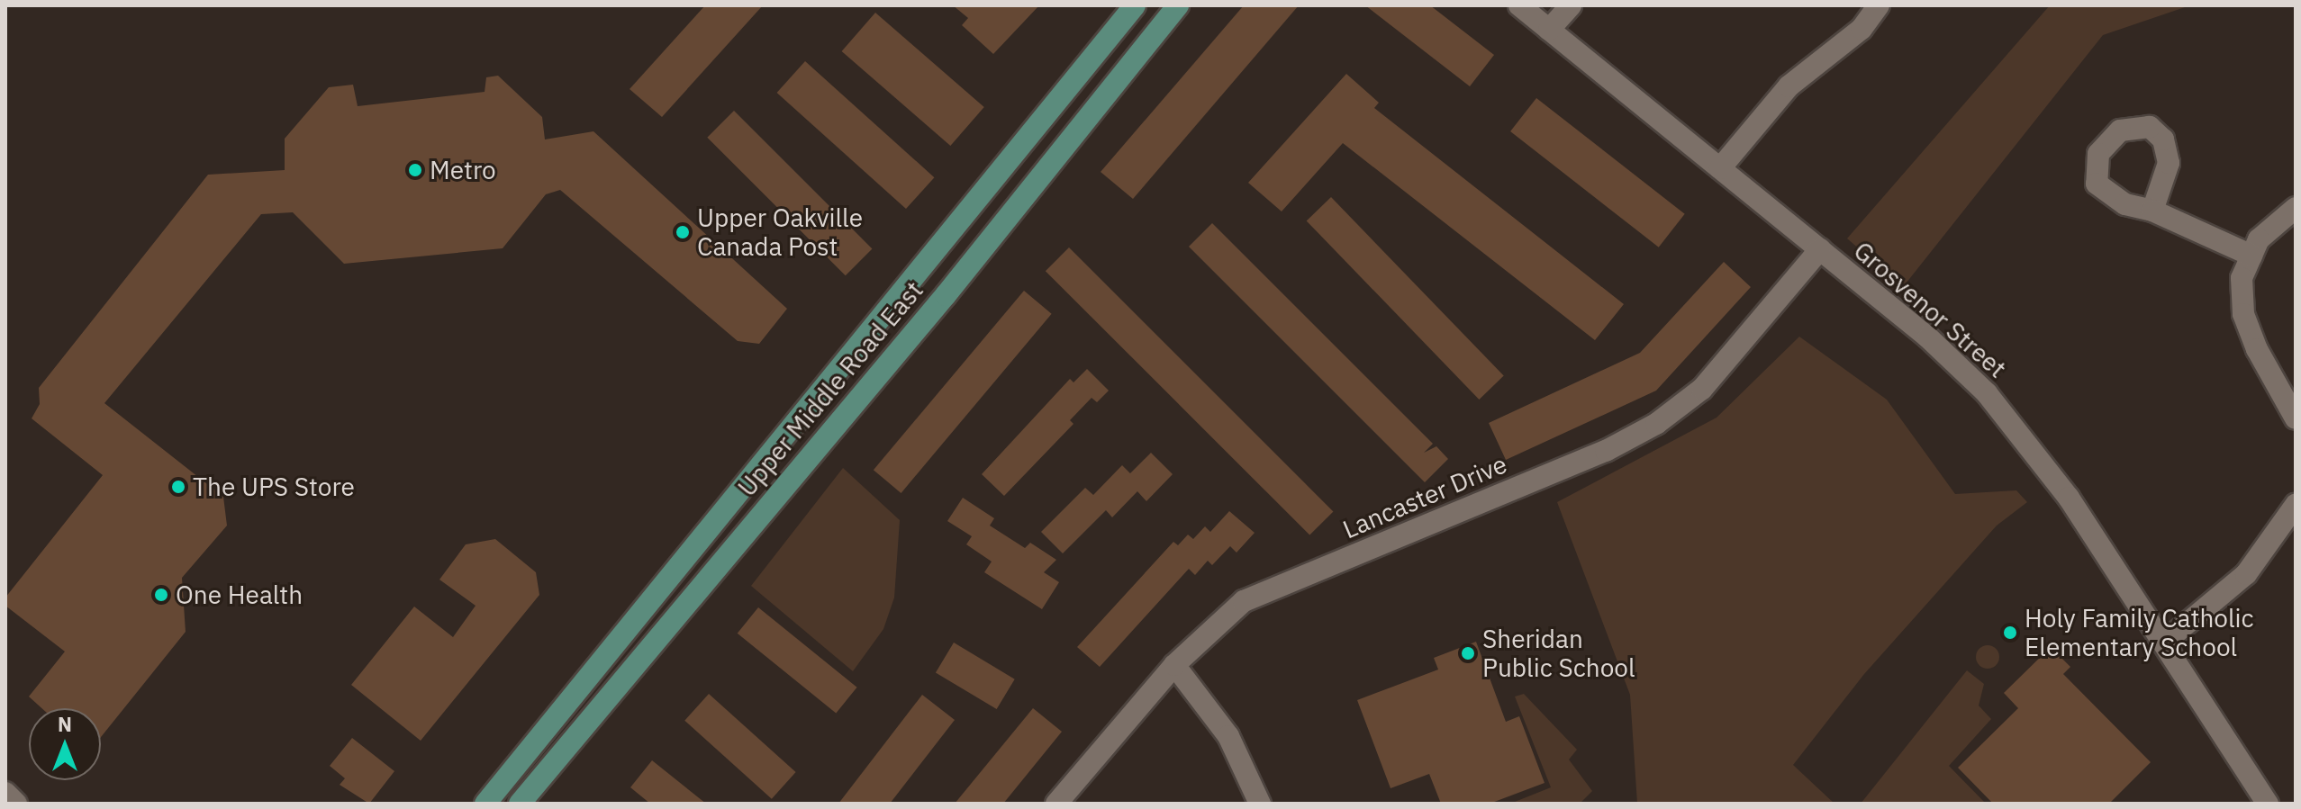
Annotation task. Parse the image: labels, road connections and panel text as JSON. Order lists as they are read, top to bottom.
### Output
{
  "streets": {
    "main road": ["Upper Middle Road East"],
    "street": ["Grosvenor Street", "Lancaster Drive"]
  },
  "crossings": [
    ["Grosvenor Street", "Lancaster Drive"]
  ],
  "places": [
    "Metro",
    "Upper Oakville Canada Post",
    "The UPS Store",
    "One Health",
    "Holy Family Catholic Elementary School",
    "Sheridan Public School"
  ],
  "north": "top"
}
